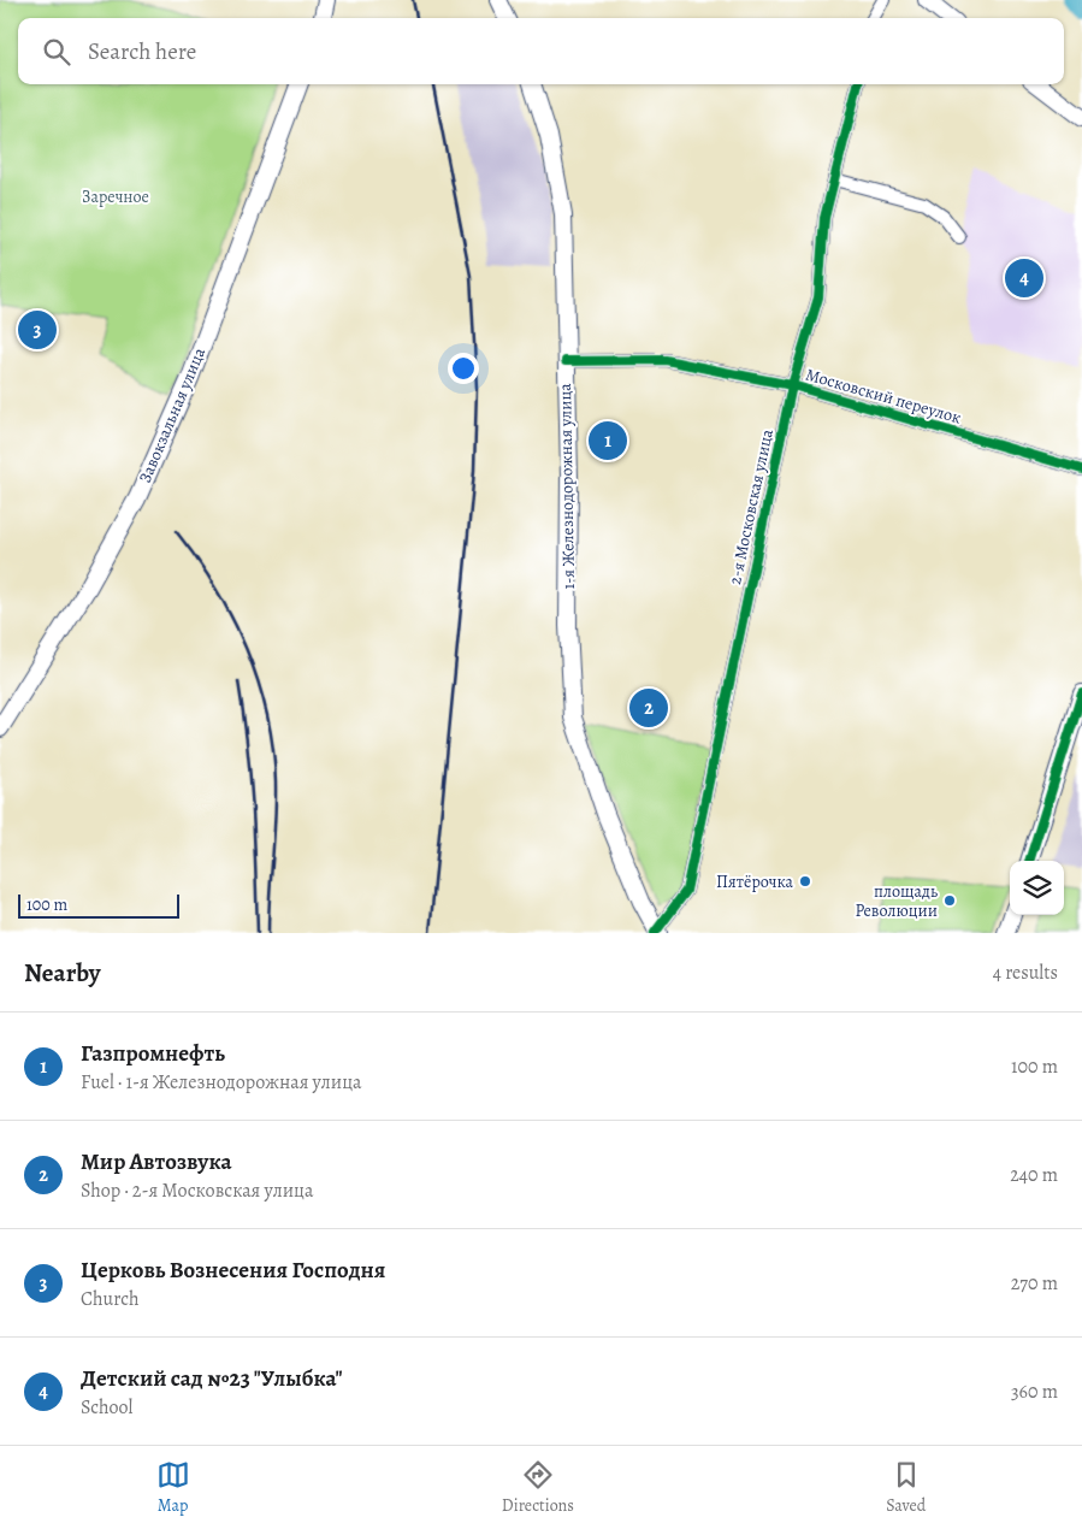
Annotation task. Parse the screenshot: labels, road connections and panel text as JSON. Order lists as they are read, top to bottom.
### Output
{
  "streets": {
    "main road": ["Завокзальная улица", "1-я Железнодорожная улица"],
    "street": ["Московский переулок", "2-я Московская улица"]
  },
  "crossings": [
    ["Московский переулок", "1-я Железнодорожная улица"],
    ["Московский переулок", "2-я Московская улица"],
    ["1-я Железнодорожная улица", "2-я Московская улица"]
  ],
  "parks": ["Заречное"],
  "places": ["Пятёрочка", "площадь Революции"],
  "scale_bar": "100 m",
  "page": {
    "search": "Search here",
    "pins": [
      "4",
      "3",
      "1",
      "2"
    ],
    "scale": "100 m",
    "heading": ["Nearby", "4 results"],
    "list": [
      {
        "mark": "1",
        "name": "Газпромнефть",
        "note": "Fuel · 1-я Железнодорожная улица",
        "value": "100 m"
      },
      {
        "mark": "2",
        "name": "Мир Автозвука",
        "note": "Shop · 2-я Московская улица",
        "value": "240 m"
      },
      {
        "mark": "3",
        "name": "Церковь Вознесения Господня",
        "note": "Church",
        "value": "270 m"
      },
      {
        "mark": "4",
        "name": "Детский сад №23 \"Улыбка\"",
        "note": "School",
        "value": "360 m"
      }
    ],
    "nav": ["Map", "Directions", "Saved"]
  }
}
